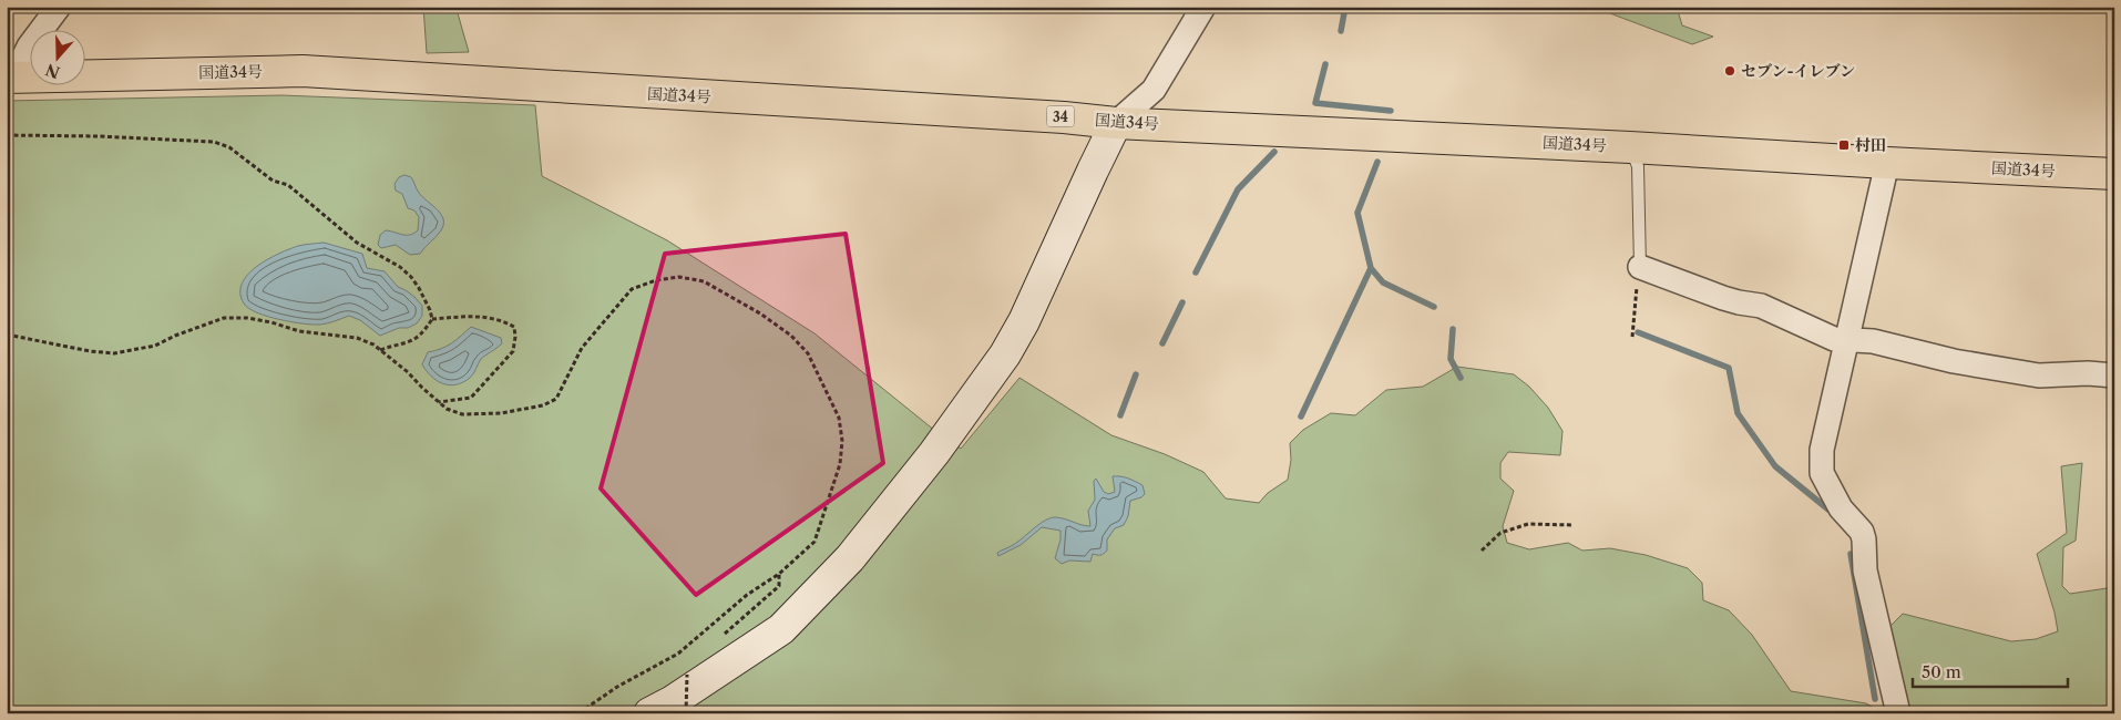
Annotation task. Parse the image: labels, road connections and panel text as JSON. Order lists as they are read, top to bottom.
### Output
{
  "streets": {
    "highway": ["国道34号", "34"]
  },
  "places": {
    "other": ["セブン-イレブン"],
    "transit": ["村田"]
  },
  "scale_bar": "50 m",
  "north": "bottom"
}
